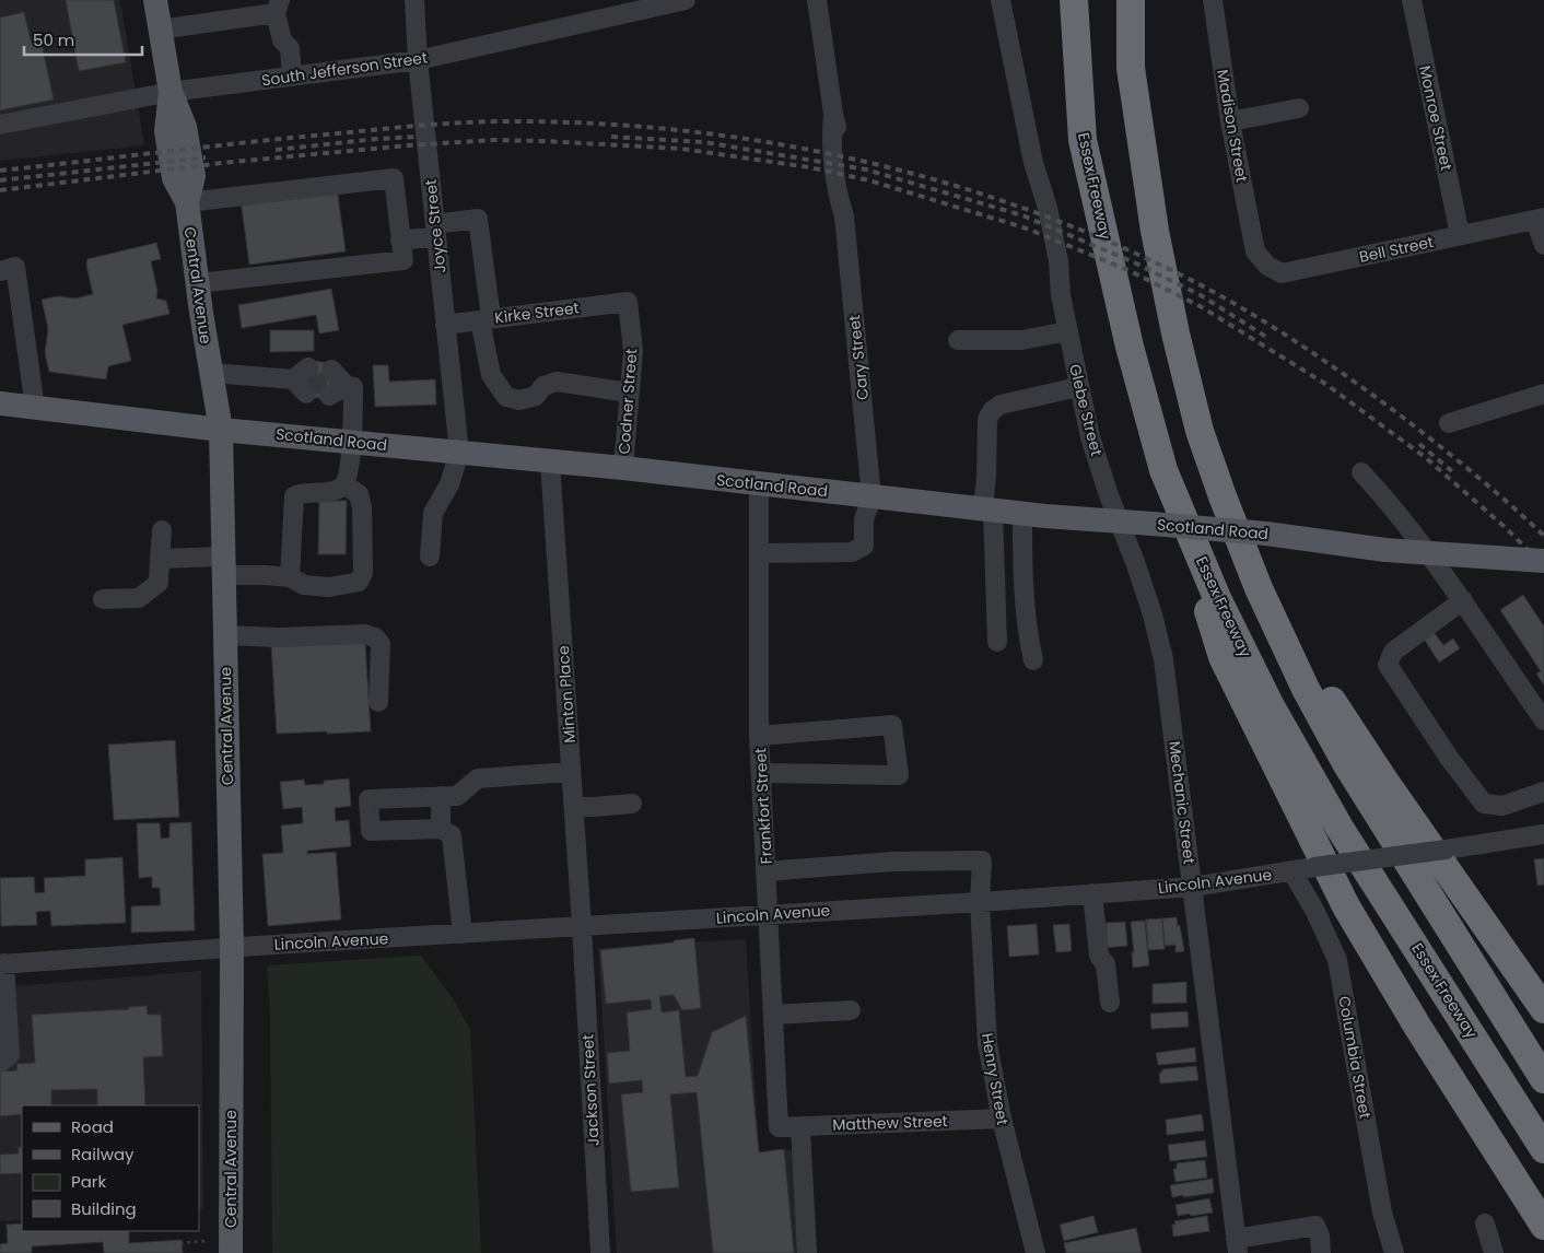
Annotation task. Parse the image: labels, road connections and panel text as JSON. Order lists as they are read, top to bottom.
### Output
{
  "streets": {
    "highway": ["Essex Freeway"],
    "main road": ["Central Avenue", "Scotland Road"],
    "street": [
      "South Jefferson Street",
      "Monroe Street",
      "Madison Street",
      "Joyce Street",
      "Bell Street",
      "Kirke Street",
      "Cary Street",
      "Codner Street",
      "Glebe Street",
      "Minton Place",
      "Mechanic Street",
      "Frankfort Street",
      "Lincoln Avenue",
      "Columbia Street",
      "Henry Street",
      "Jackson Street",
      "Matthew Street"
    ]
  },
  "crossings": [
    ["South Jefferson Street", "Joyce Street"],
    ["South Jefferson Street", "Central Avenue"],
    ["Monroe Street", "Bell Street"],
    ["Madison Street", "Bell Street"],
    ["Joyce Street", "Kirke Street"],
    ["Joyce Street", "Scotland Road"],
    ["Central Avenue", "Scotland Road"],
    ["Central Avenue", "Lincoln Avenue"],
    ["Kirke Street", "Codner Street"],
    ["Cary Street", "Scotland Road"],
    ["Codner Street", "Scotland Road"],
    ["Glebe Street", "Scotland Road"],
    ["Glebe Street", "Mechanic Street"],
    ["Scotland Road", "Minton Place"],
    ["Scotland Road", "Mechanic Street"],
    ["Scotland Road", "Frankfort Street"],
    ["Minton Place", "Lincoln Avenue"],
    ["Minton Place", "Jackson Street"],
    ["Mechanic Street", "Lincoln Avenue"],
    ["Frankfort Street", "Lincoln Avenue"],
    ["Frankfort Street", "Henry Street"],
    ["Frankfort Street", "Matthew Street"],
    ["Lincoln Avenue", "Columbia Street"],
    ["Lincoln Avenue", "Henry Street"],
    ["Lincoln Avenue", "Jackson Street"],
    ["Henry Street", "Matthew Street"]
  ],
  "legend": [
    "Road",
    "Railway",
    "Park",
    "Building"
  ],
  "scale_bar": "50 m"
}
